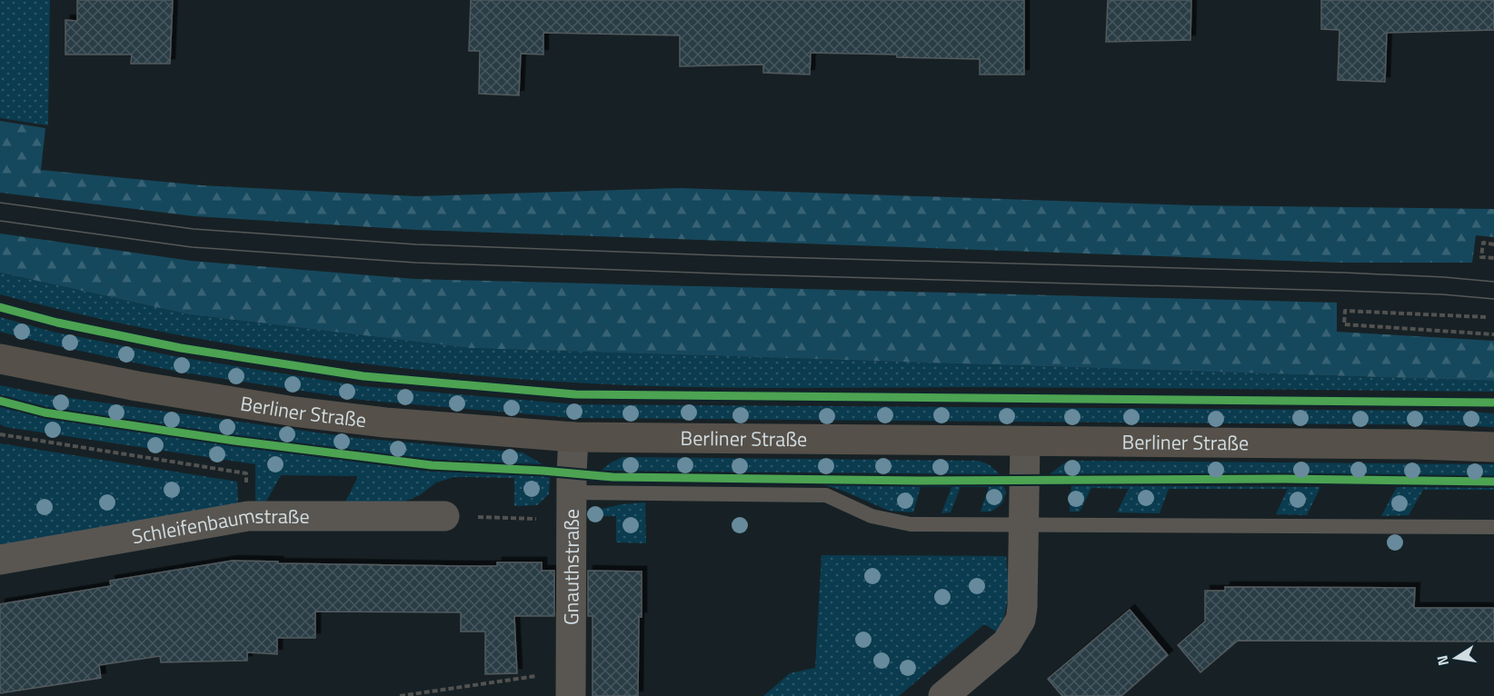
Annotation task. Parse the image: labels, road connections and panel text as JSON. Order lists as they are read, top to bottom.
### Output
{
  "streets": {
    "main road": ["Berliner Straße"],
    "street": ["Schleifenbaumstraße", "Gnauthstraße"]
  },
  "crossings": [
    ["Berliner Straße", "Gnauthstraße"]
  ],
  "north": "left"
}
